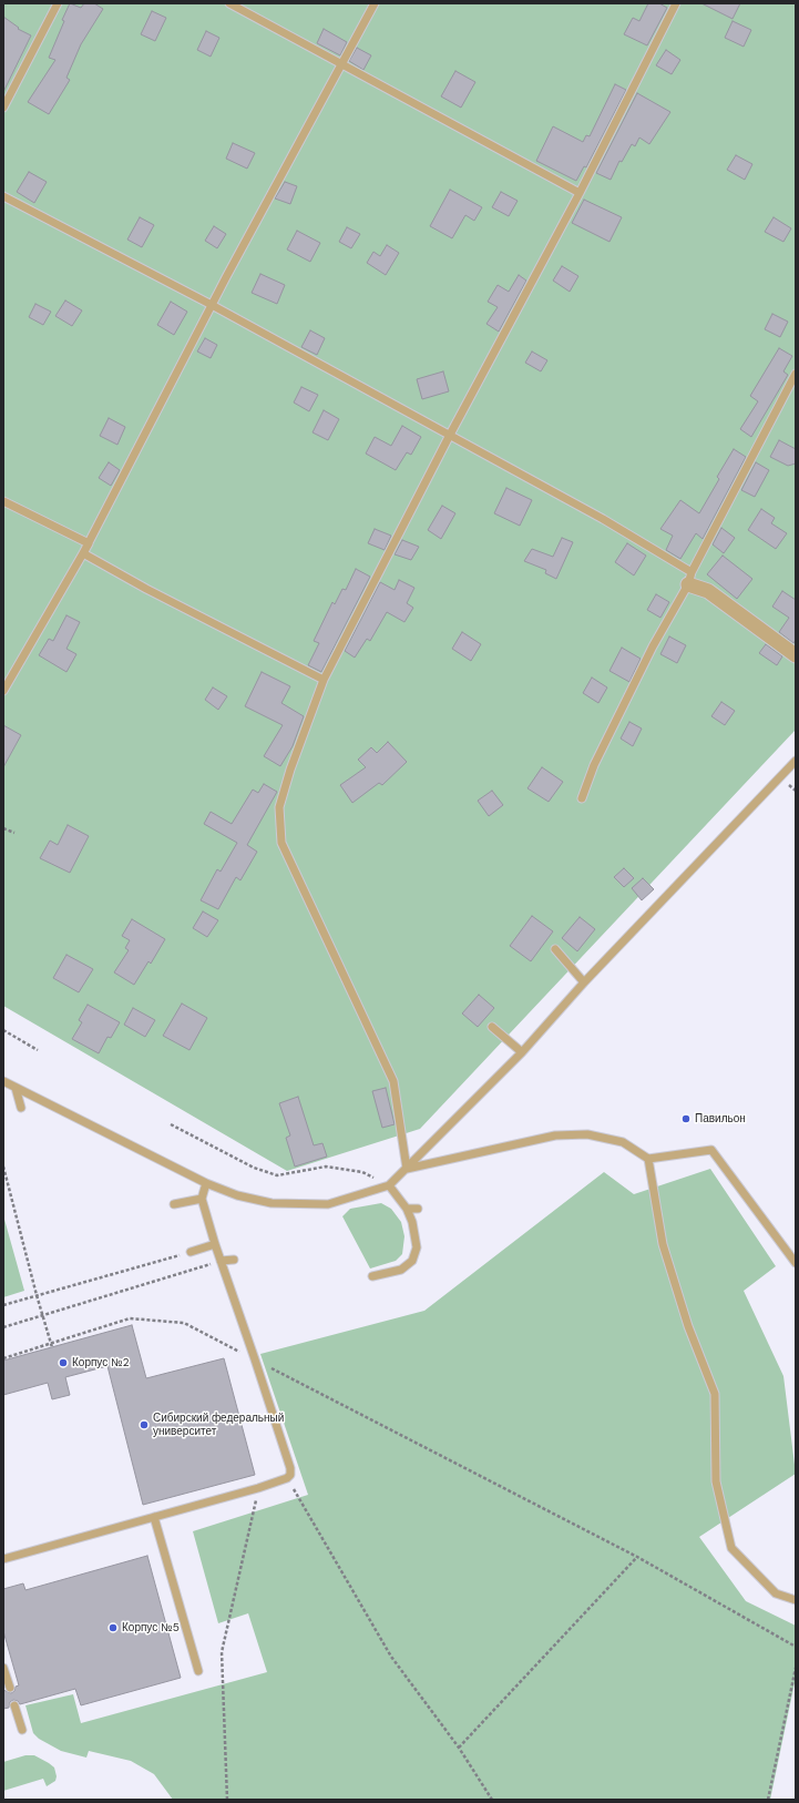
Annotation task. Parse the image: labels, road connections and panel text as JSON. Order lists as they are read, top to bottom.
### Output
{
  "places": [
    "Павильон",
    "Корпус №2",
    "Сибирский федеральный университет",
    "Корпус №5"
  ]
}
